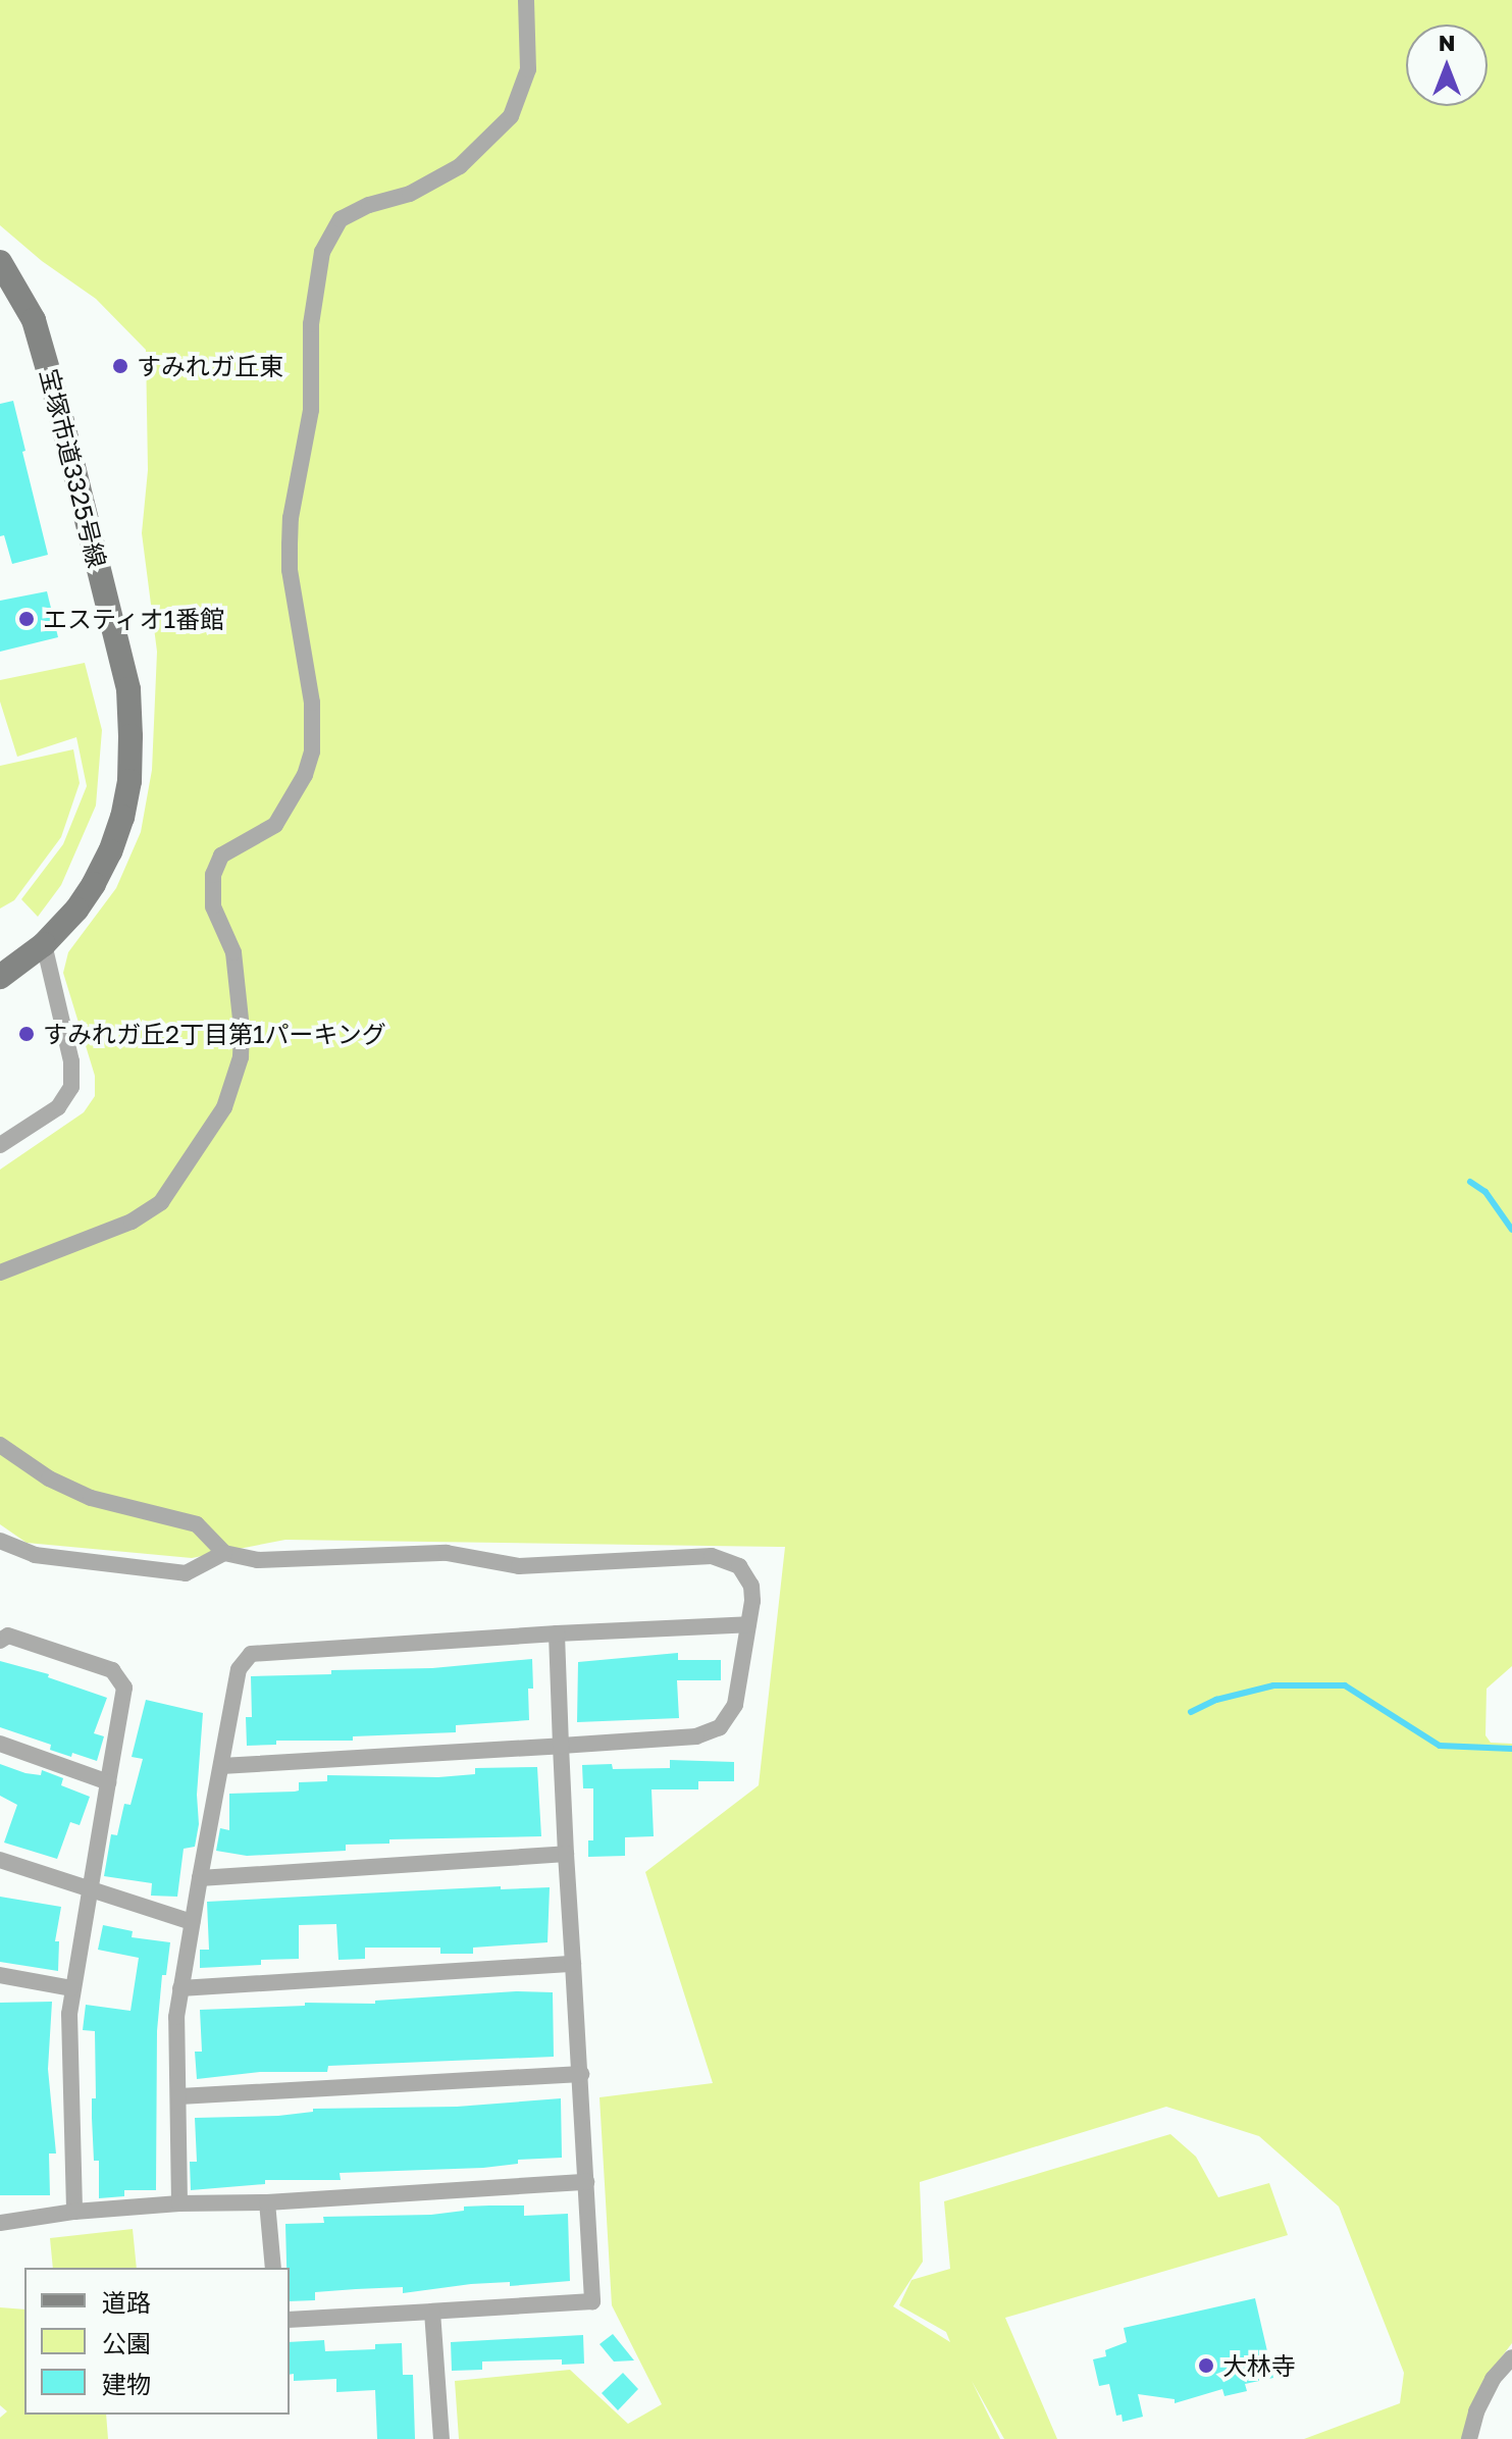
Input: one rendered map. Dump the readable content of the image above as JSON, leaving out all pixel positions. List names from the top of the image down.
{
  "streets": {
    "street": ["宝塚市道3325号線"]
  },
  "places": [
    "すみれガ丘東",
    "エスティオ1番館",
    "すみれガ丘2丁目第1パーキング",
    "大林寺"
  ],
  "legend": ["道路", "公園", "建物"],
  "north": "top"
}
